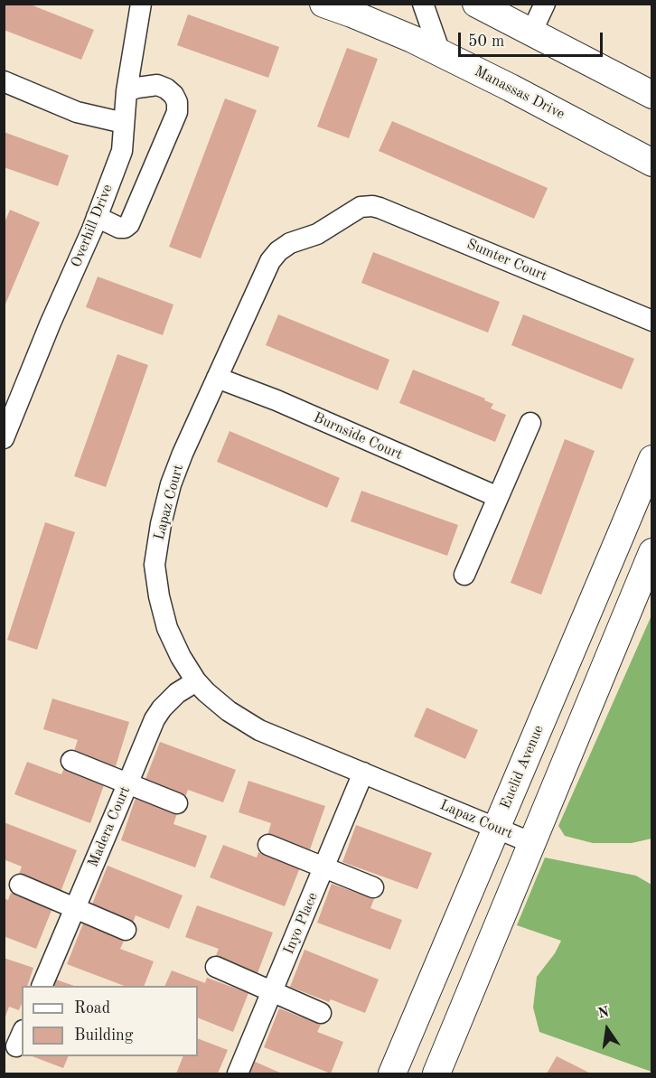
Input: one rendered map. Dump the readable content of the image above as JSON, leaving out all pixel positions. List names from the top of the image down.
{
  "streets": {
    "main road": ["Manassas Drive", "Euclid Avenue"],
    "street": [
      "Overhill Drive",
      "Sumter Court",
      "Burnside Court",
      "Lapaz Court",
      "Madera Court",
      "Inyo Place"
    ]
  },
  "crossings": [
    ["Sumter Court", "Lapaz Court"],
    ["Burnside Court", "Lapaz Court"],
    ["Lapaz Court", "Euclid Avenue"],
    ["Lapaz Court", "Madera Court"],
    ["Lapaz Court", "Inyo Place"]
  ],
  "legend": ["Road", "Building"],
  "scale_bar": "50 m",
  "north": "top"
}
